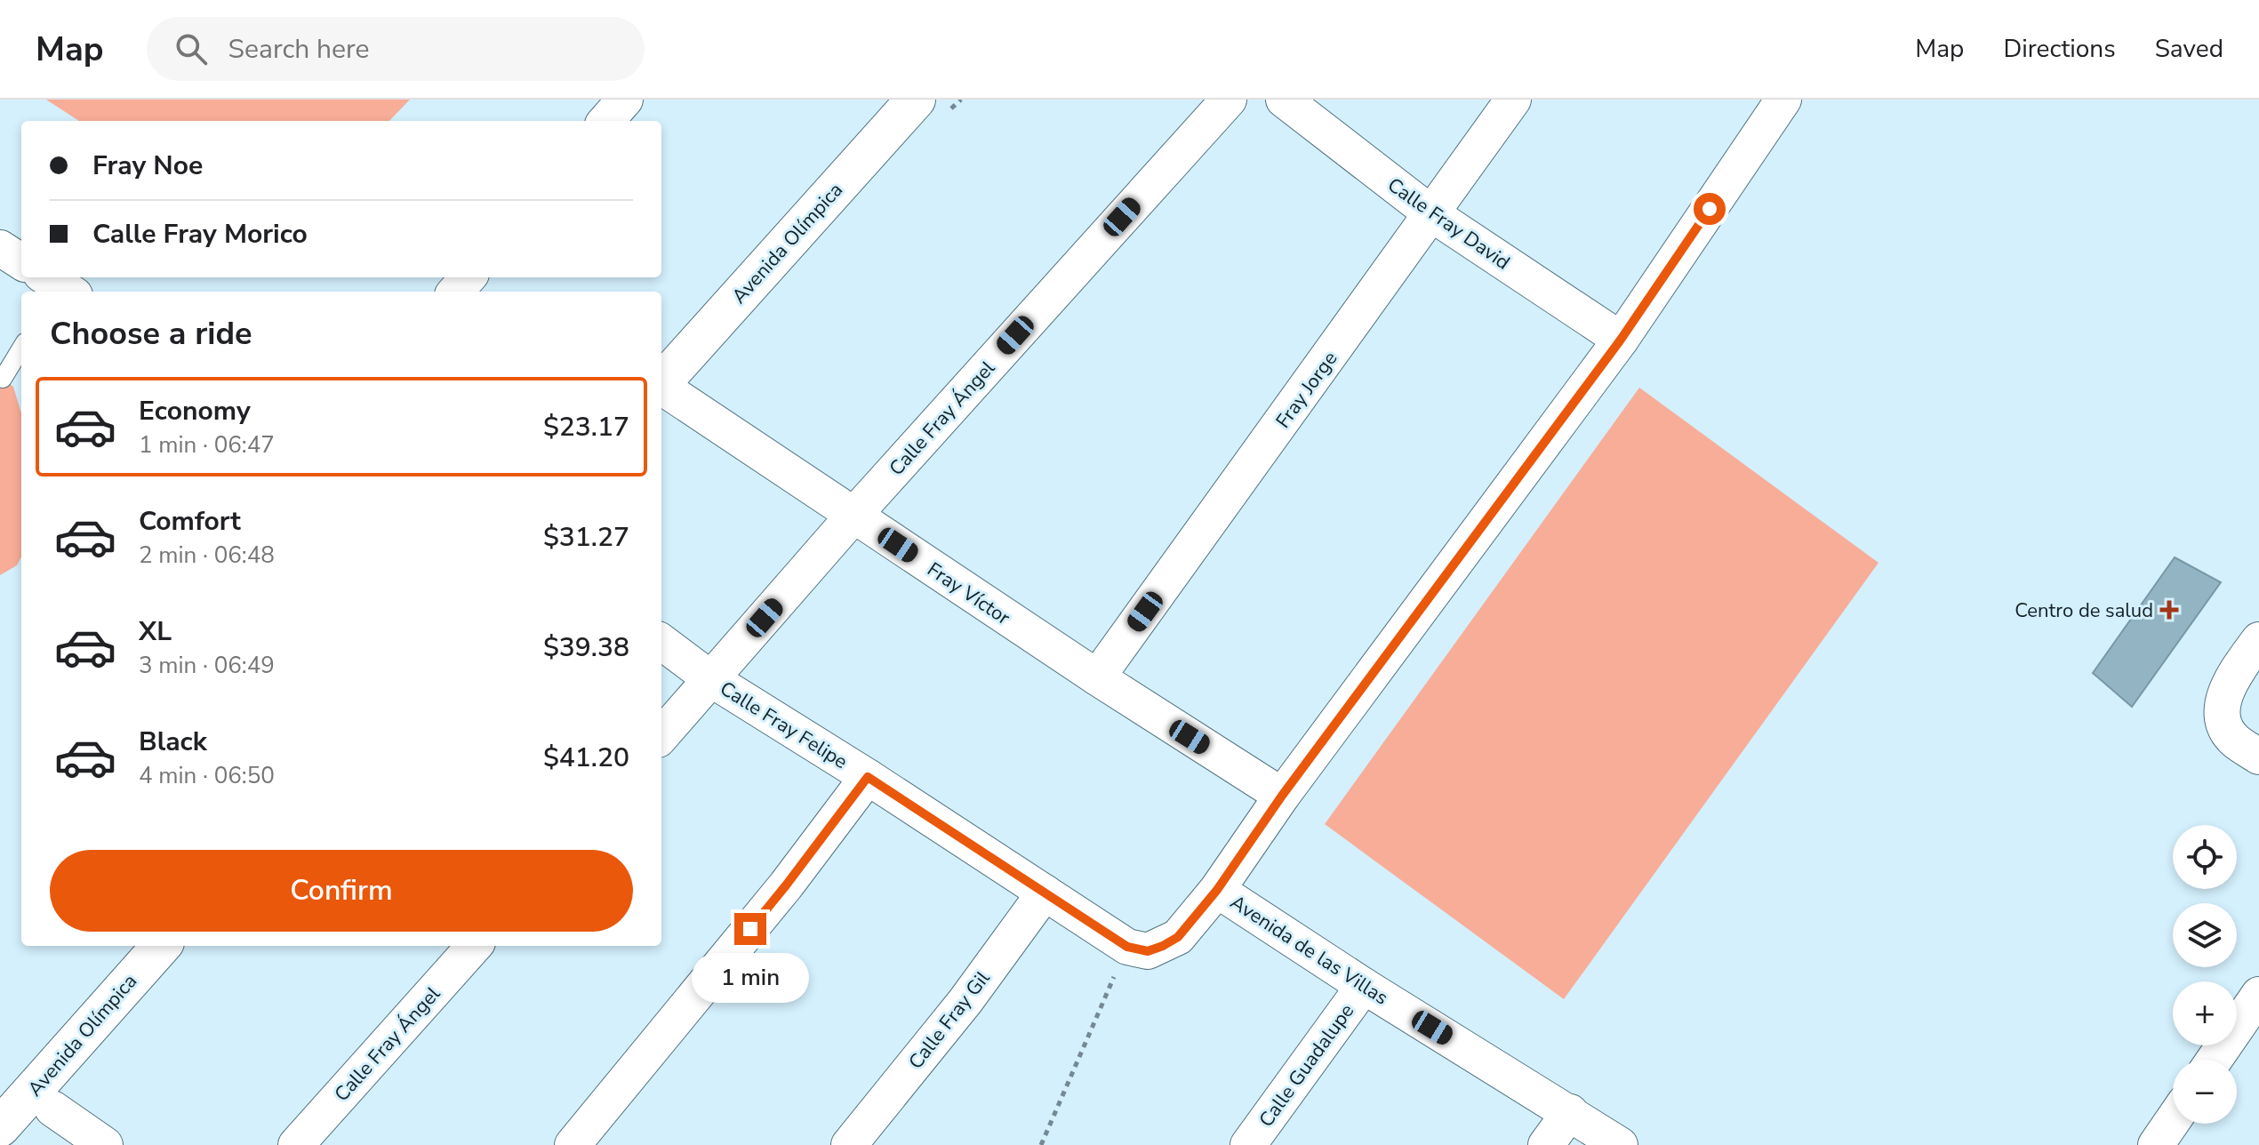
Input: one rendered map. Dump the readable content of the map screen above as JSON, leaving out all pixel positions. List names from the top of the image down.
{
  "streets": {
    "street": [
      "Calle Fray David",
      "Avenida Olímpica",
      "Fray Jorge",
      "Calle Fray Ángel",
      "Fray Víctor",
      "Calle Fray Felipe",
      "Avenida de las Villas",
      "Calle Fray Gil",
      "Calle Guadalupe"
    ]
  },
  "crossings": [
    ["Calle Fray David", "Fray Jorge"],
    ["Fray Jorge", "Fray Víctor"],
    ["Calle Fray Ángel", "Fray Víctor"],
    ["Calle Fray Ángel", "Calle Fray Felipe"],
    ["Calle Fray Felipe", "Calle Fray Gil"],
    ["Avenida de las Villas", "Calle Guadalupe"]
  ],
  "places": {
    "health": ["Centro de salud"]
  },
  "page": {
    "header": "Map",
    "search": "Search here",
    "nav": ["Map", "Directions", "Saved"],
    "banner": ["Fray Noe", "Calle Fray Morico"],
    "heading": "Choose a ride",
    "list": [
      {
        "name": "Economy",
        "note": "1 min · 06:47",
        "value": "$23.17"
      },
      {
        "name": "Comfort",
        "note": "2 min · 06:48",
        "value": "$31.27"
      },
      {
        "name": "XL",
        "note": "3 min · 06:49",
        "value": "$39.38"
      },
      {
        "name": "Black",
        "note": "4 min · 06:50",
        "value": "$41.20"
      }
    ],
    "map_buttons": ["+", "−"],
    "buttons": "Confirm",
    "bubble": "1 min"
  }
}
